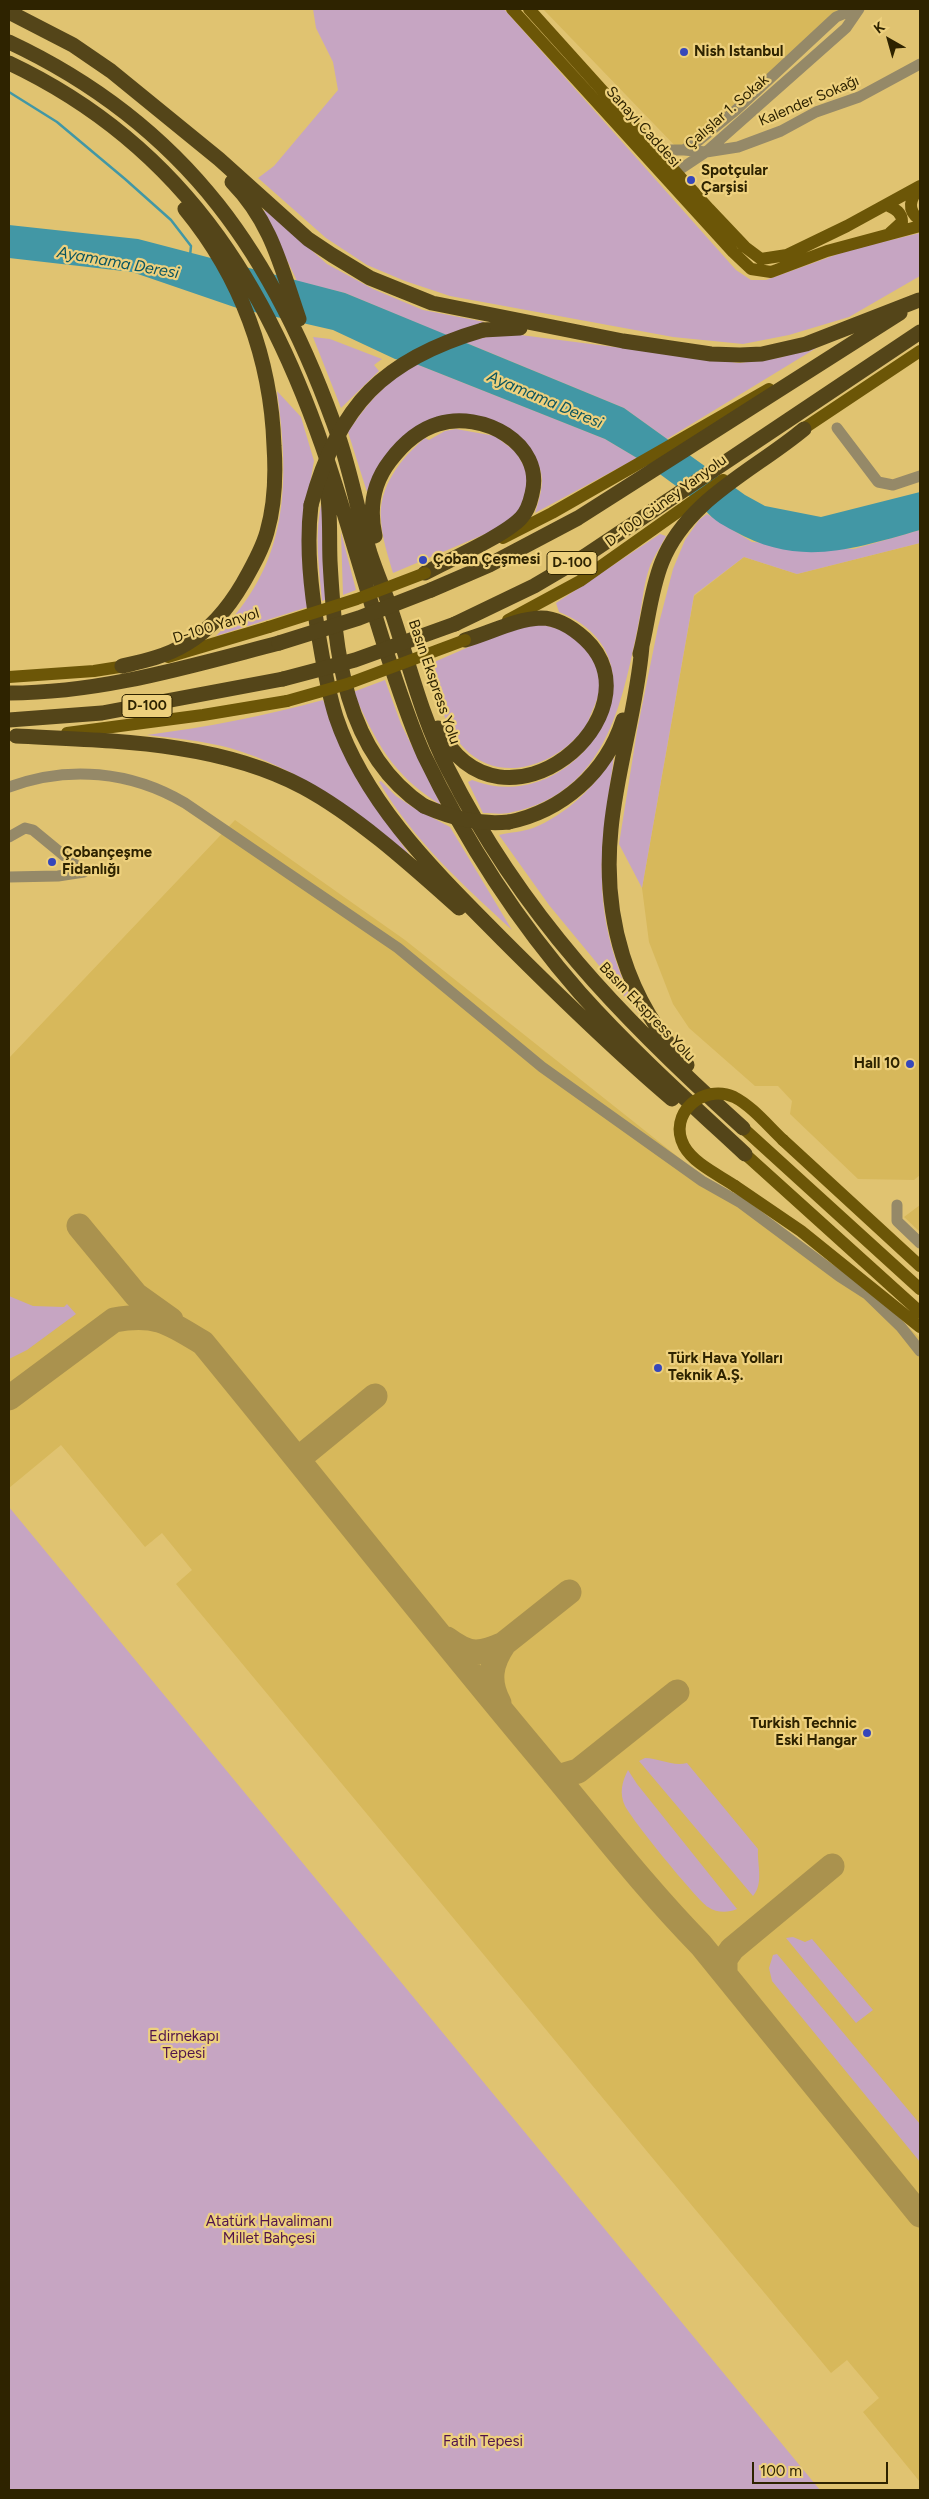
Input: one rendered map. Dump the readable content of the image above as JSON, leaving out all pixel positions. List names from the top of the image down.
{
  "streets": {
    "highway": ["D-100", "Basın Ekspress Yolu"],
    "main road": ["Sanayi Caddesi", "D-100 Güney Yanyolu", "D-100 Yanyol"],
    "street": ["Kalender Sokağı", "Çalışlar 1. Sokak"]
  },
  "crossings": [
    ["Kalender Sokağı", "Çalışlar 1. Sokak"],
    ["Çalışlar 1. Sokak", "Sanayi Caddesi"],
    ["D-100", "D-100 Yanyol"]
  ],
  "water": ["Ayamama Deresi"],
  "parks": ["Edirnekapı Tepesi", "Atatürk Havalimanı Millet Bahçesi", "Fatih Tepesi"],
  "places": [
    "Nish Istanbul",
    "Spotçular Çarşisi",
    "Çoban Çeşmesi",
    "Çobançeşme Fidanlığı",
    "Hall 10",
    "Türk Hava Yolları Teknik A.Ş.",
    "Turkish Technic Eski Hangar"
  ],
  "scale_bar": "100 m",
  "north": "top left"
}
